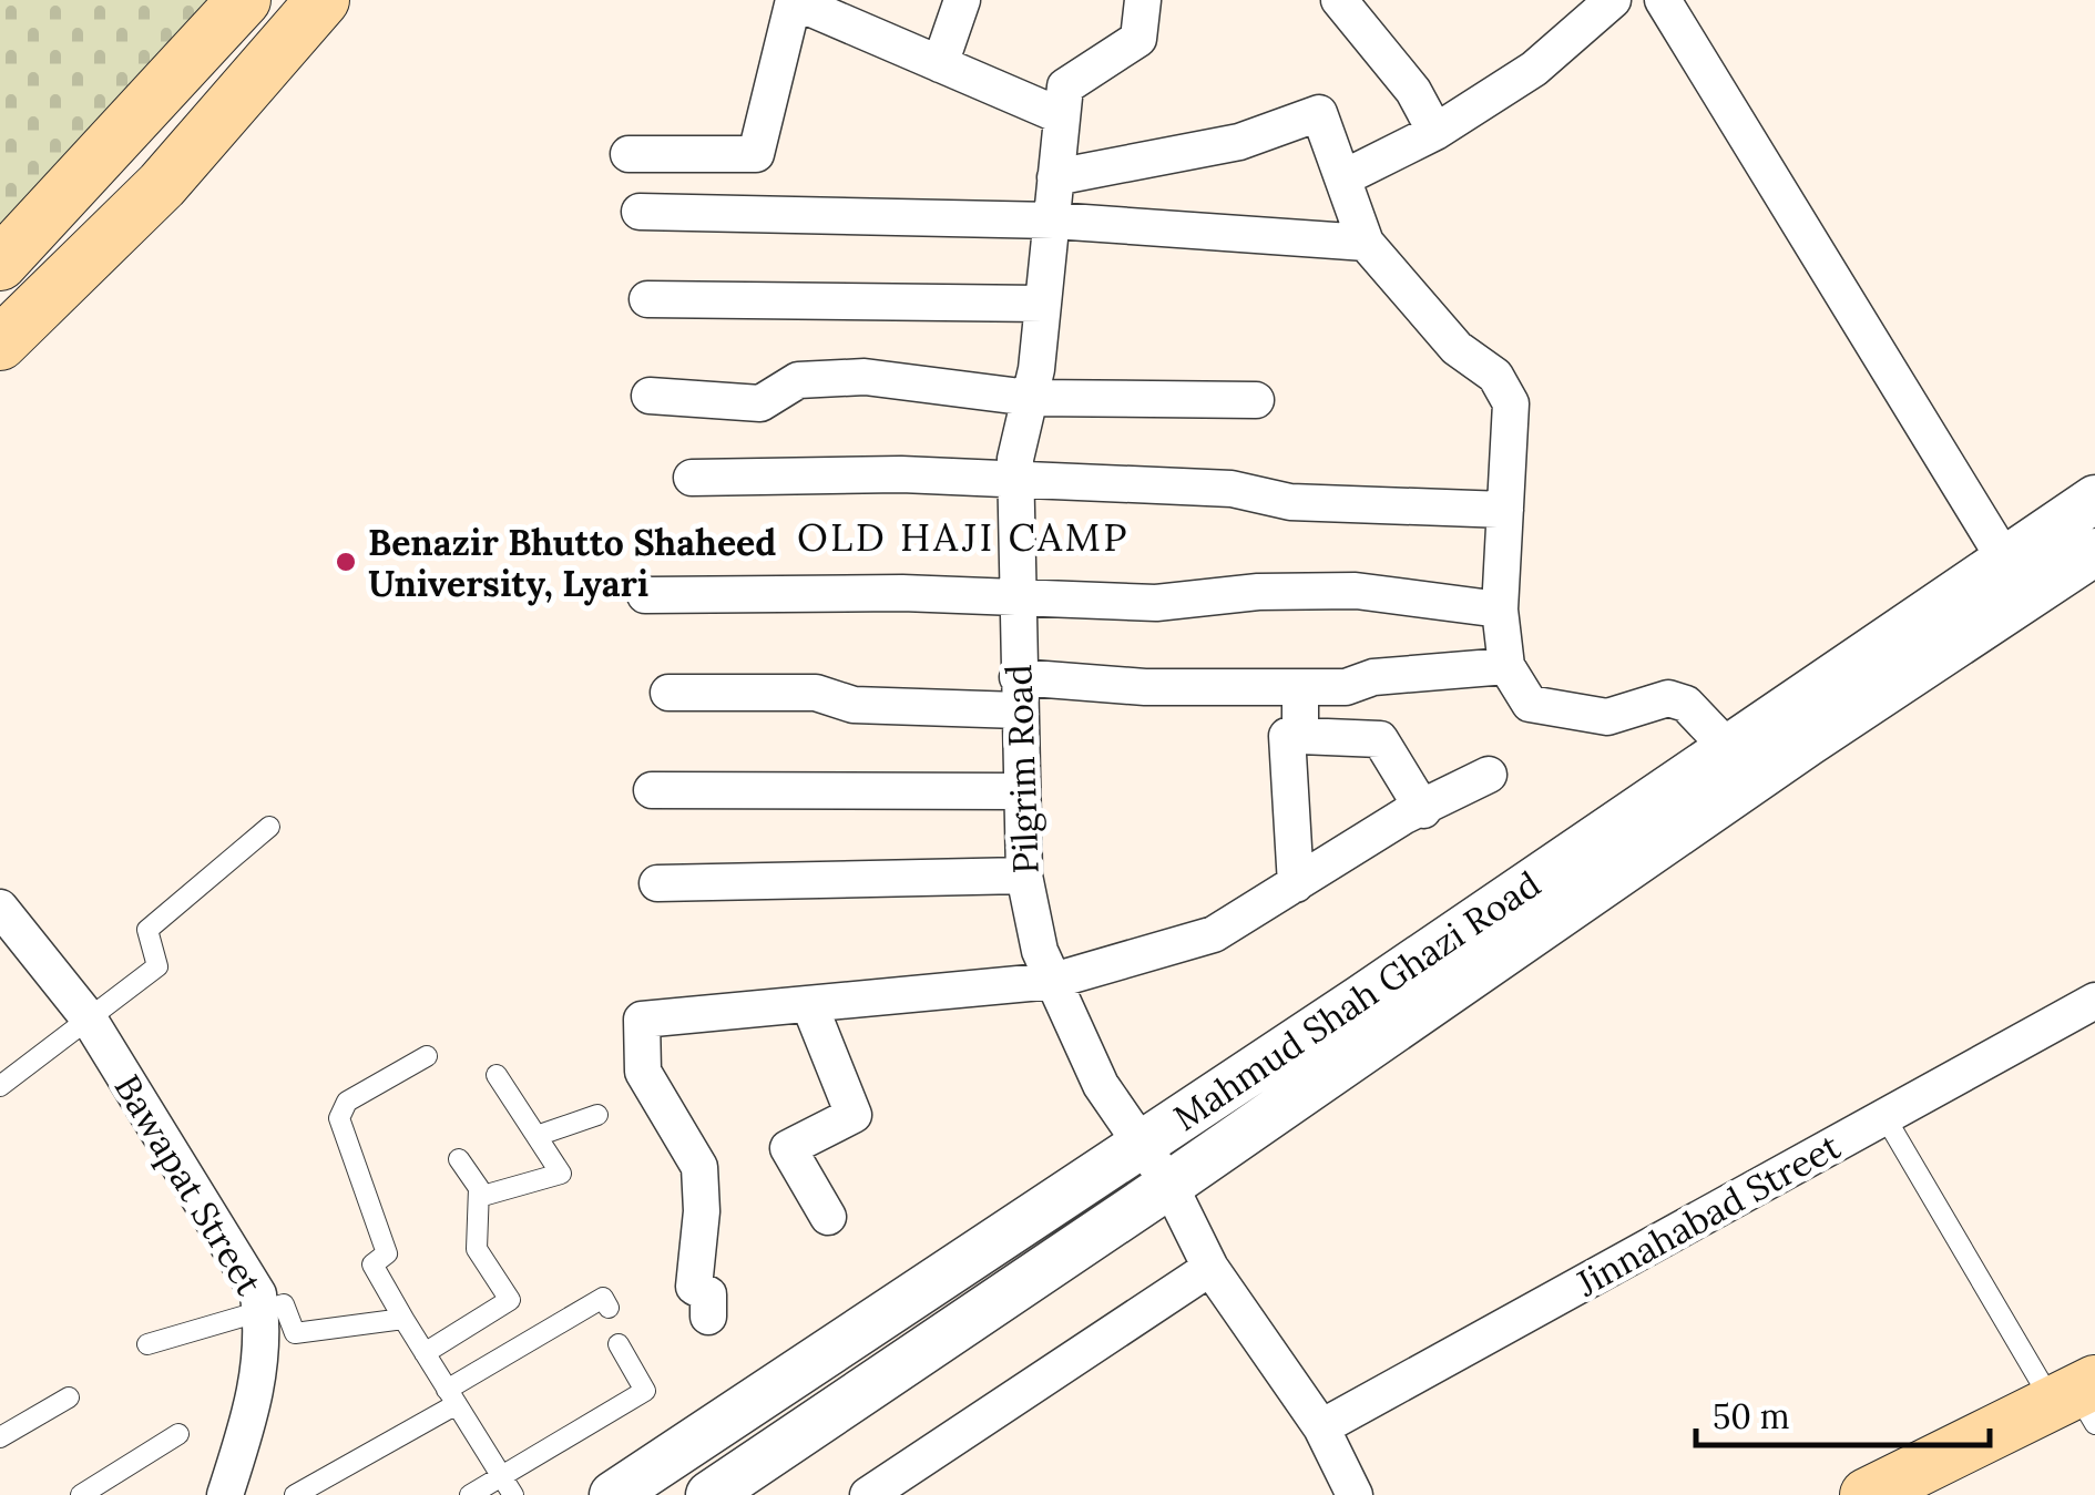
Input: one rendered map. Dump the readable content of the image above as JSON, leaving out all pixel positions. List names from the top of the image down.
{
  "streets": {
    "street": [
      "Pilgrim Road",
      "Mahmud Shah Ghazi Road",
      "Bawapat Street",
      "Jinnahabad Street"
    ]
  },
  "crossings": [
    ["Pilgrim Road", "Mahmud Shah Ghazi Road"],
    ["Pilgrim Road", "Jinnahabad Street"]
  ],
  "districts": ["OLD HAJI CAMP"],
  "places": ["Benazir Bhutto Shaheed University, Lyari"],
  "scale_bar": "50 m"
}
